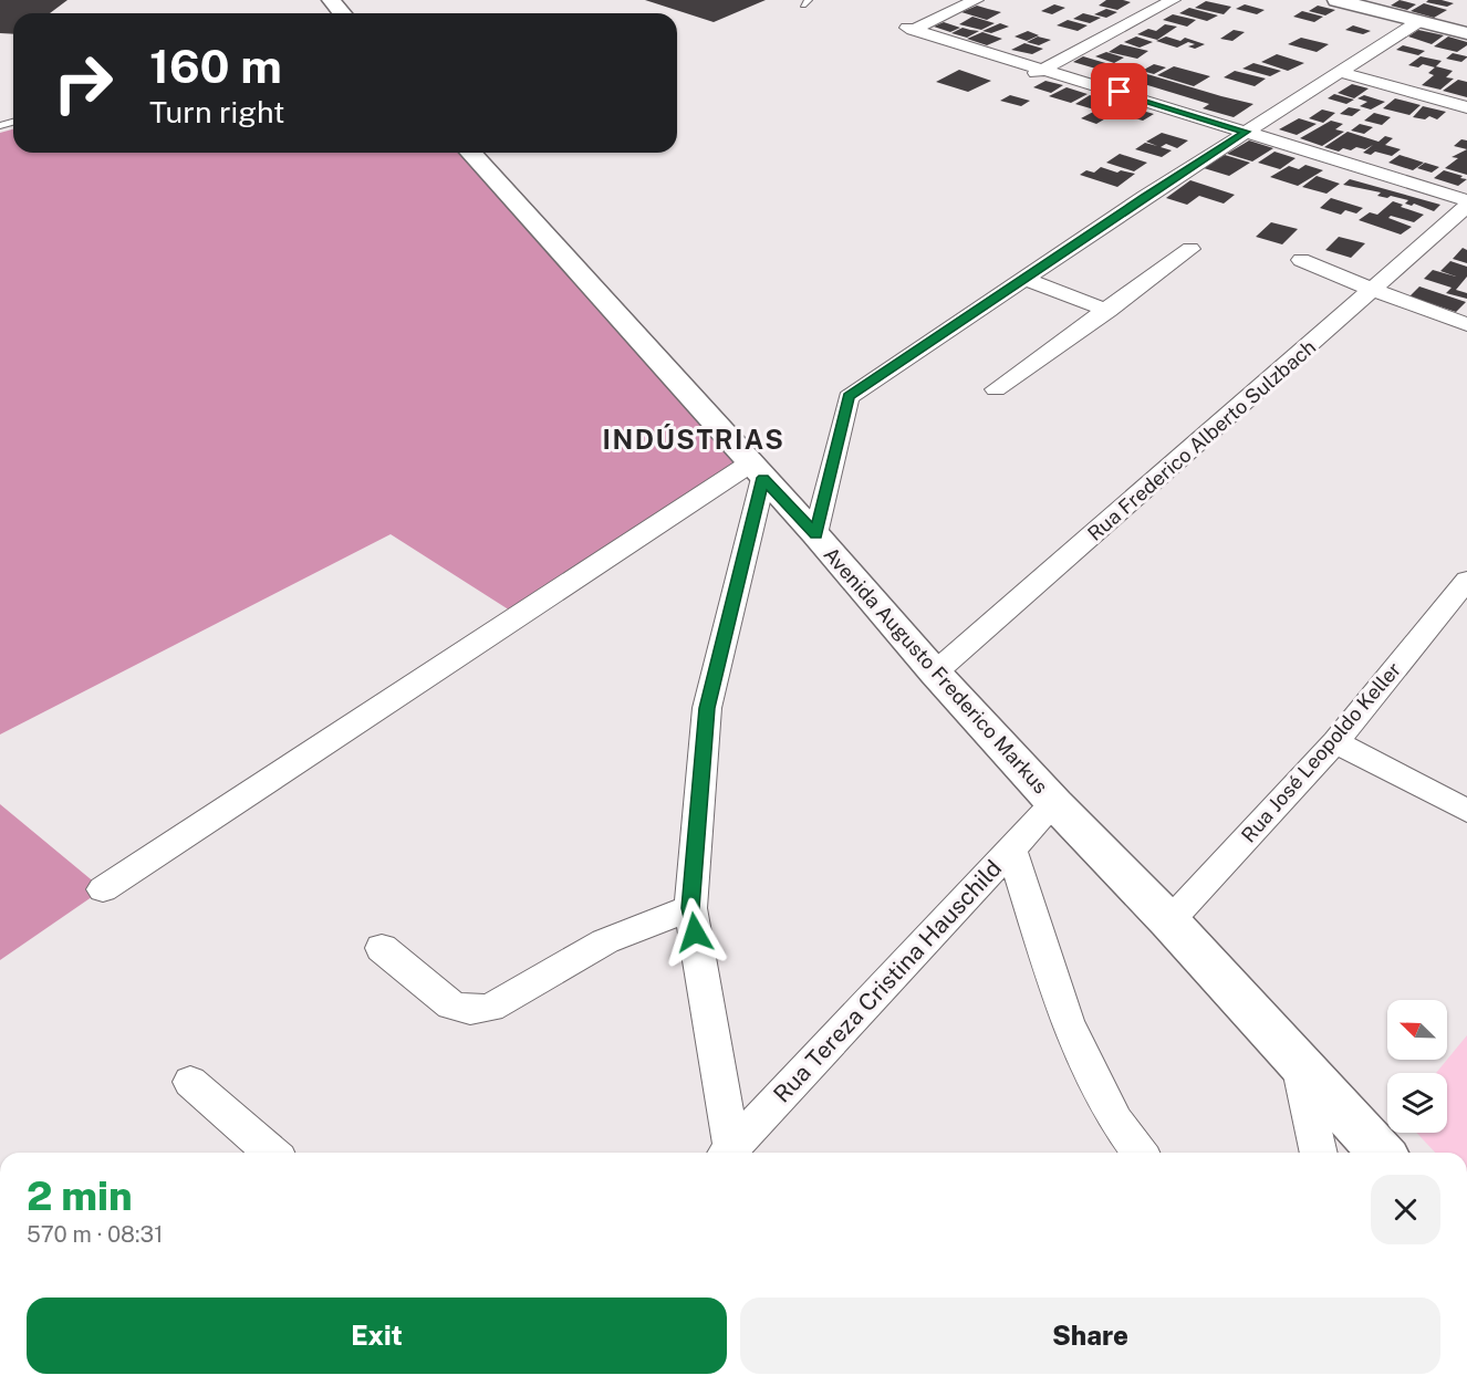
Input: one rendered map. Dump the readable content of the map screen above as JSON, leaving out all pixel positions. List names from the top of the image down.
{
  "streets": {
    "street": [
      "Rua Frederico Alberto Sulzbach",
      "Avenida Augusto Frederico Markus",
      "Rua José Leopoldo Keller",
      "Rua Tereza Cristina Hauschild"
    ]
  },
  "crossings": [
    ["Rua Frederico Alberto Sulzbach", "Avenida Augusto Frederico Markus"],
    ["Avenida Augusto Frederico Markus", "Rua José Leopoldo Keller"],
    ["Avenida Augusto Frederico Markus", "Rua Tereza Cristina Hauschild"]
  ],
  "districts": ["INDÚSTRIAS"],
  "north": "top left",
  "page": {
    "turn": ["160 m", "Turn right"],
    "heading": ["2 min", "570 m · 08:31"],
    "buttons": ["Exit", "Share"]
  }
}
